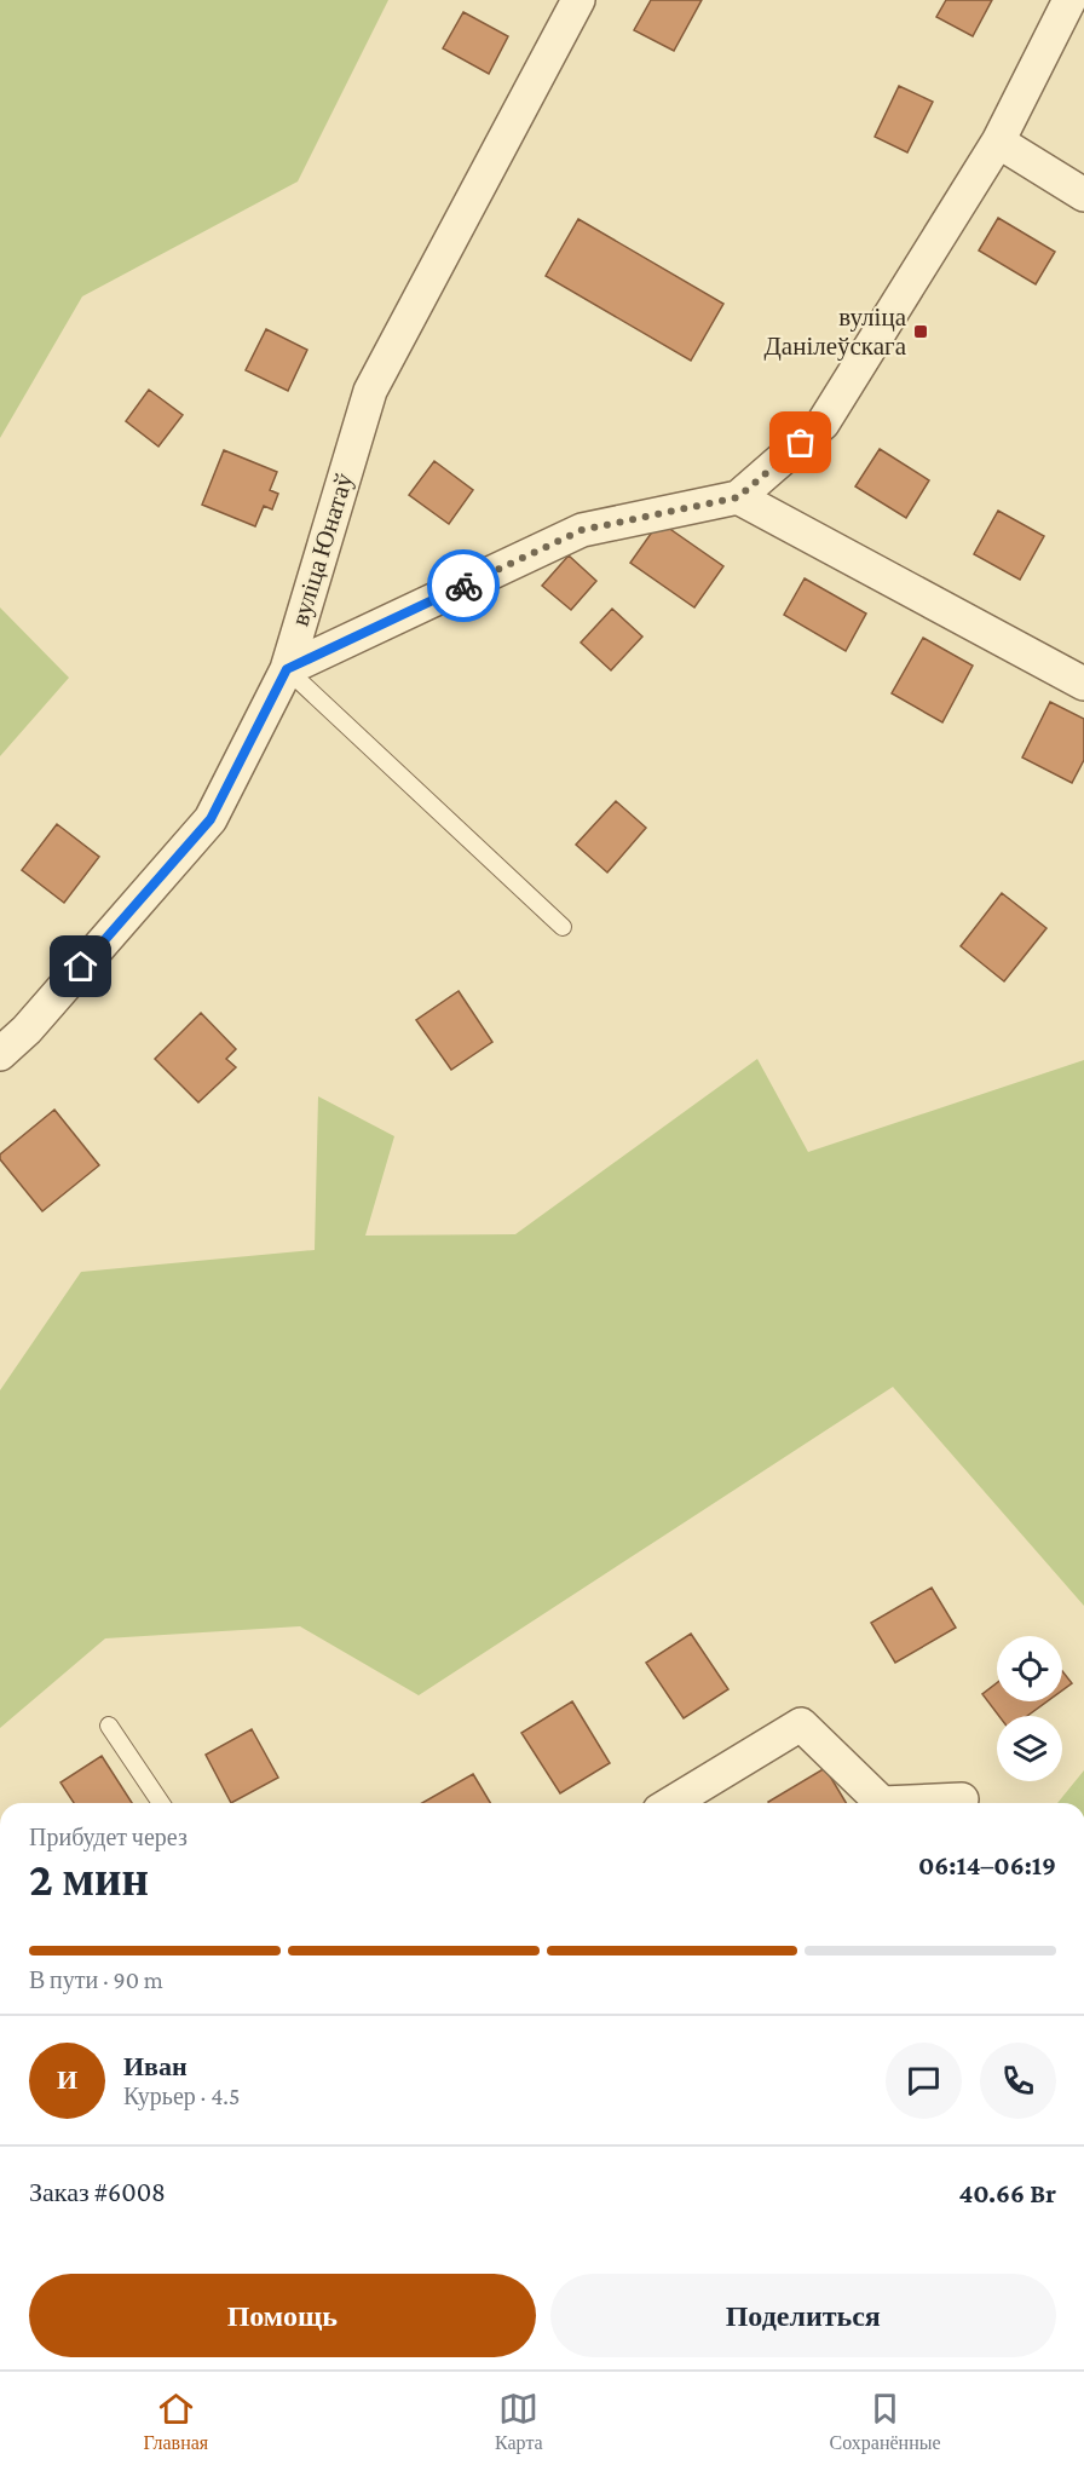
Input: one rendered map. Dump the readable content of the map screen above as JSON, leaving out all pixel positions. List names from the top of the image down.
{
  "streets": {
    "street": ["вуліца Юнатаў"]
  },
  "places": {
    "transit": ["вуліца Данілеўскага"]
  },
  "page": {
    "heading": ["2 мин", "Прибудет через", "06:14–06:19"],
    "panel": [
      "Иван",
      "Курьер · 4.5",
      "Заказ #6008",
      "40.66 Br"
    ],
    "bar": "В пути · 90 m",
    "round": "И",
    "buttons": ["Помощь", "Поделиться"],
    "tabs": ["Главная", "Карта", "Сохранённые"]
  }
}
